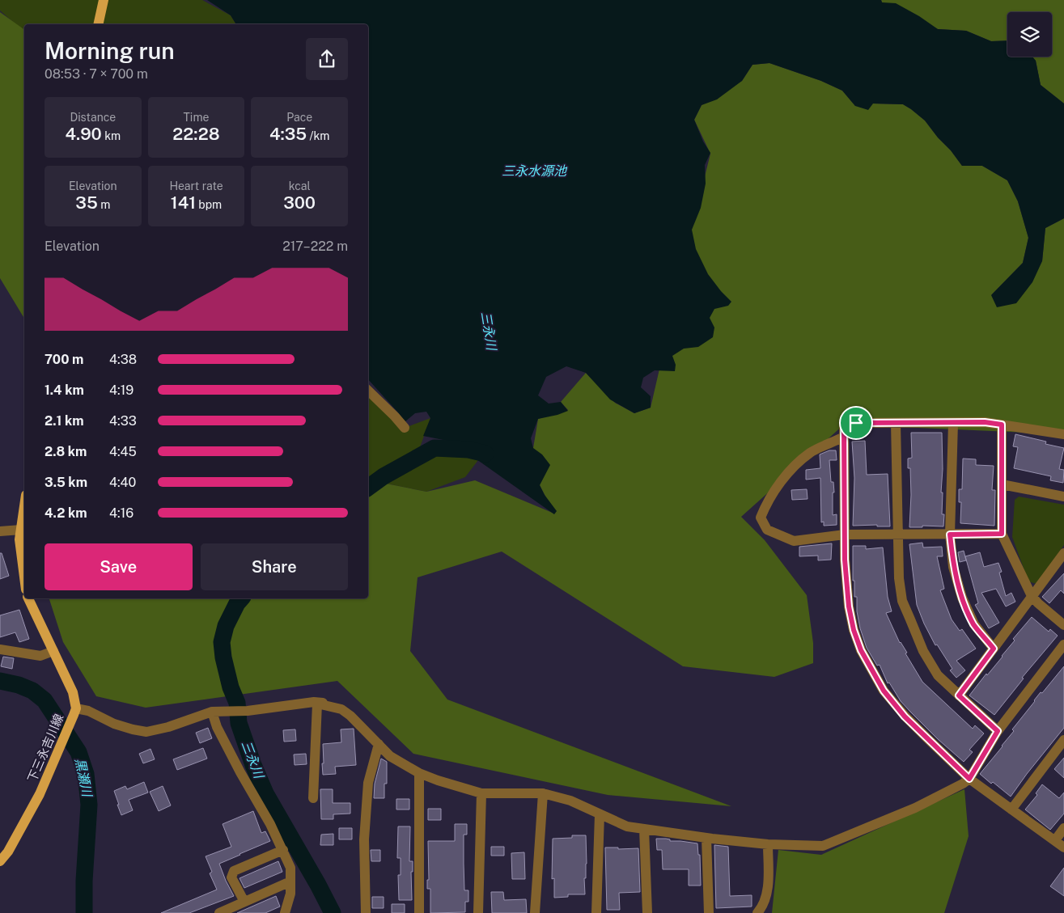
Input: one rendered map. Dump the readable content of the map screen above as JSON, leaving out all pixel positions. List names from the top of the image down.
{
  "streets": {
    "main road": ["下三永吉川線"]
  },
  "water": ["三永水源池", "三永川", "黒瀬川"],
  "page": {
    "heading": ["Morning run", "08:53 · 7 × 700 m"],
    "stats": [
      ["Distance", "4.90 km"],
      ["Time", "22:28"],
      ["Pace", "4:35 /km"],
      ["Elevation", "35 m"],
      ["Heart rate", "141 bpm"],
      ["kcal", "300"]
    ],
    "chart": ["Elevation", "217–222 m"],
    "list": [
      {
        "name": "700 m",
        "note": "4:38"
      },
      {
        "name": "1.4 km",
        "note": "4:19"
      },
      {
        "name": "2.1 km",
        "note": "4:33"
      },
      {
        "name": "2.8 km",
        "note": "4:45"
      },
      {
        "name": "3.5 km",
        "note": "4:40"
      },
      {
        "name": "4.2 km",
        "note": "4:16"
      }
    ],
    "buttons": ["Save", "Share"]
  }
}
